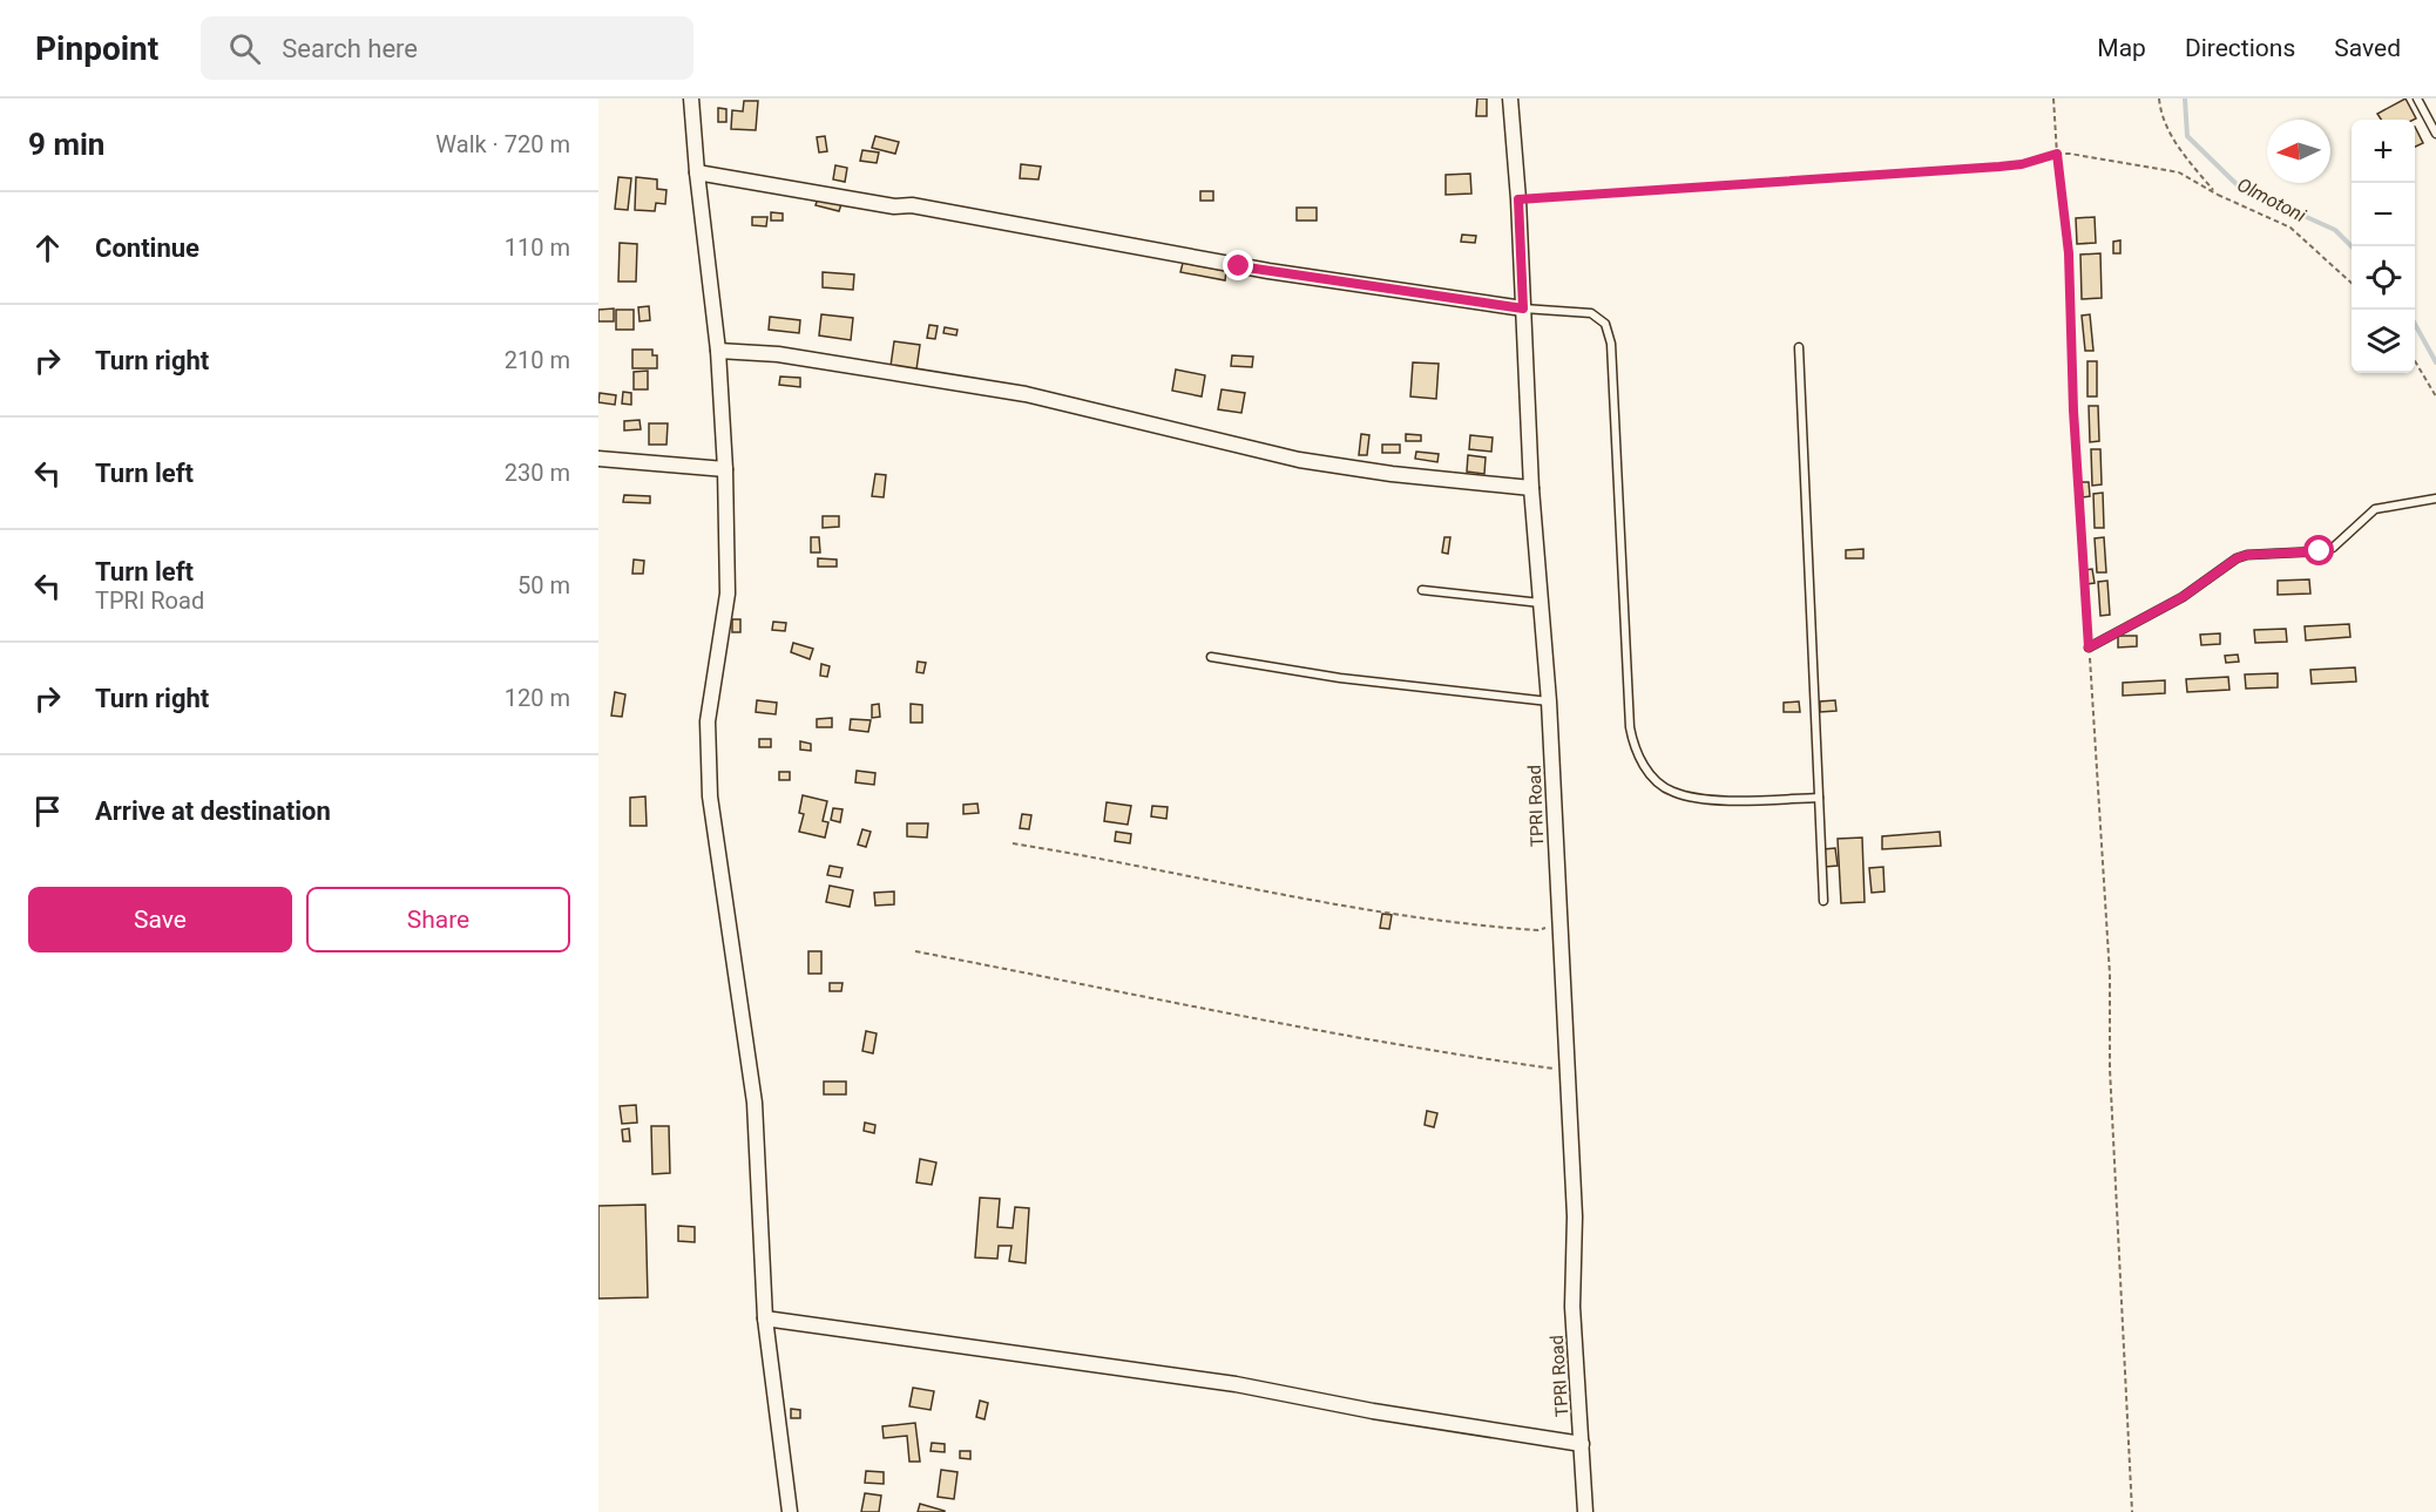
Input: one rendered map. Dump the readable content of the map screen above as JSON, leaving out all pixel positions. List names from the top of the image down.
{
  "streets": {
    "street": ["TPRI Road"]
  },
  "water": ["Olmotoni"],
  "north": "left",
  "page": {
    "header": "Pinpoint",
    "search": "Search here",
    "nav": ["Map", "Directions", "Saved"],
    "heading": ["9 min", "Walk · 720 m"],
    "map_buttons": ["+", "−"],
    "list": [
      ["Continue", "110 m"],
      ["Turn right", "210 m"],
      ["Turn left", "230 m"],
      ["Turn left", "TPRI Road", "50 m"],
      ["Turn right", "120 m"],
      "Arrive at destination"
    ],
    "buttons": ["Save", "Share"]
  }
}
